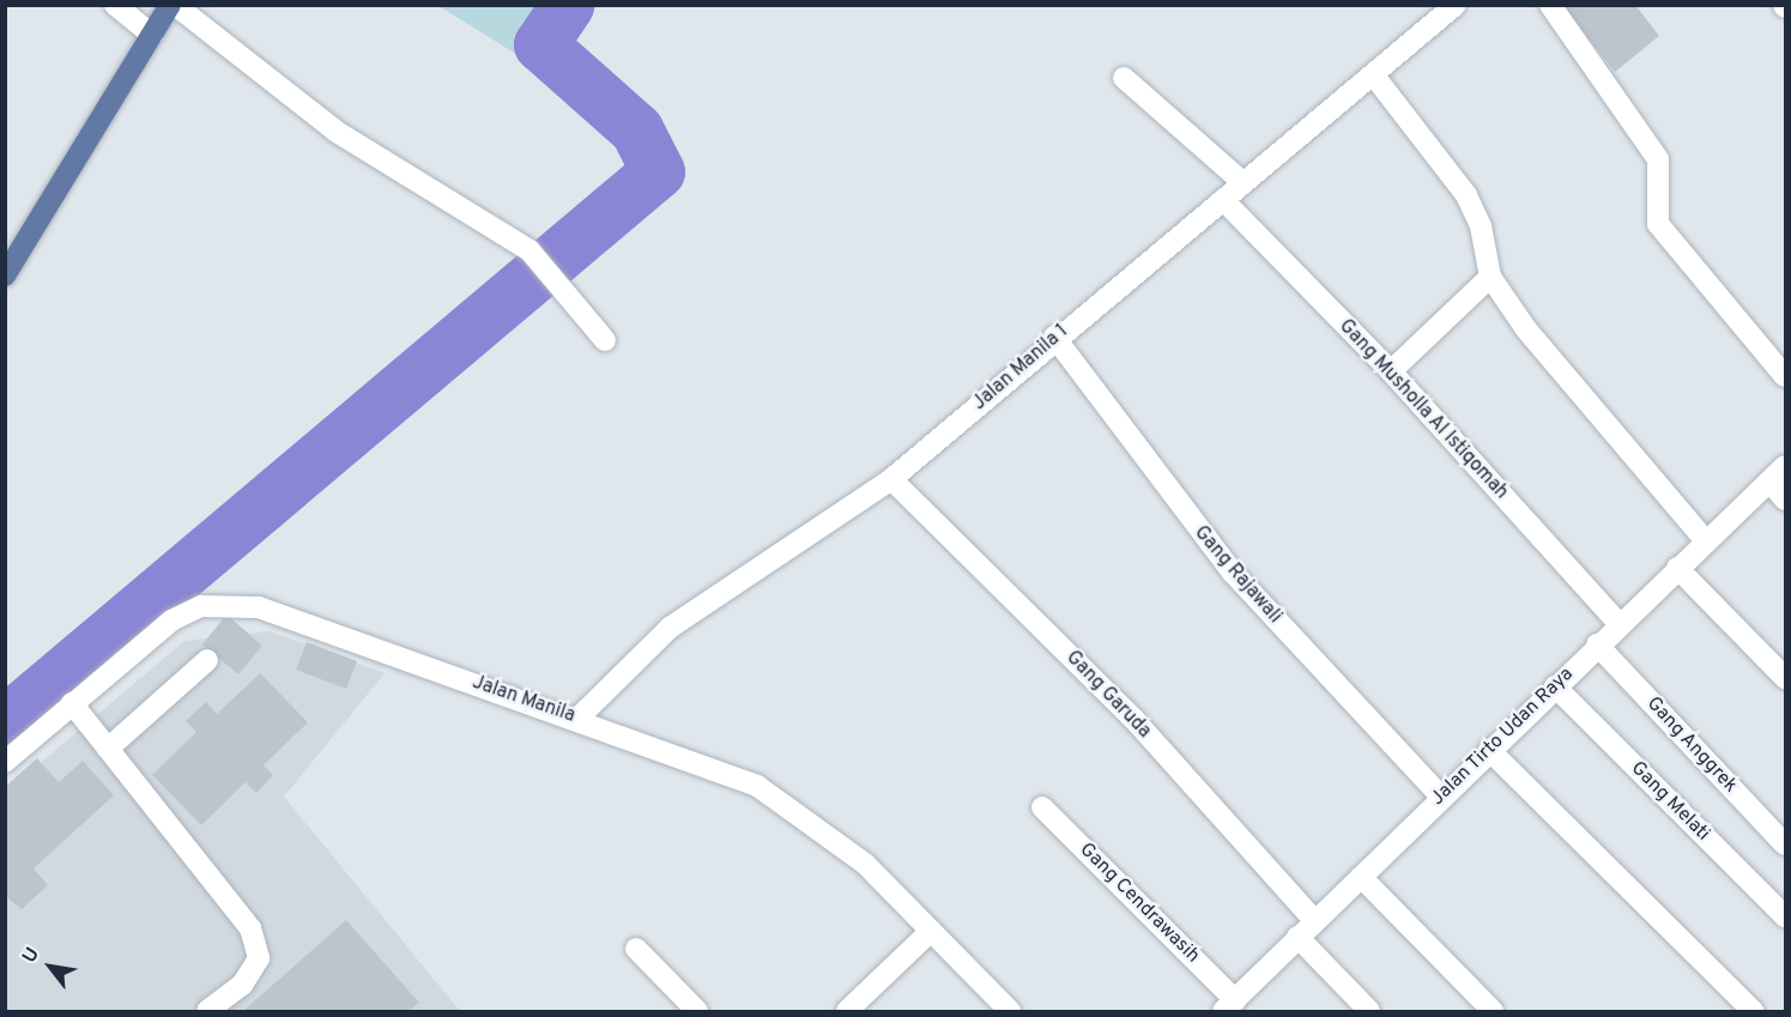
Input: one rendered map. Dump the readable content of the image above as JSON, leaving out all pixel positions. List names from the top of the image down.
{
  "streets": {
    "street": [
      "Jalan Manila 1",
      "Gang Musholla Al Istiqomah",
      "Gang Rajawali",
      "Gang Garuda",
      "Jalan Manila",
      "Jalan Tirto Udan Raya",
      "Gang Anggrek",
      "Gang Melati",
      "Gang Cendrawasih"
    ]
  },
  "crossings": [
    ["Jalan Manila 1", "Gang Musholla Al Istiqomah"],
    ["Jalan Manila 1", "Gang Rajawali"],
    ["Jalan Manila 1", "Gang Garuda"],
    ["Jalan Manila 1", "Jalan Manila"],
    ["Gang Musholla Al Istiqomah", "Jalan Tirto Udan Raya"],
    ["Gang Rajawali", "Jalan Tirto Udan Raya"],
    ["Gang Garuda", "Jalan Tirto Udan Raya"],
    ["Jalan Tirto Udan Raya", "Gang Anggrek"],
    ["Jalan Tirto Udan Raya", "Gang Melati"],
    ["Jalan Tirto Udan Raya", "Gang Cendrawasih"]
  ],
  "north": "top left"
}
